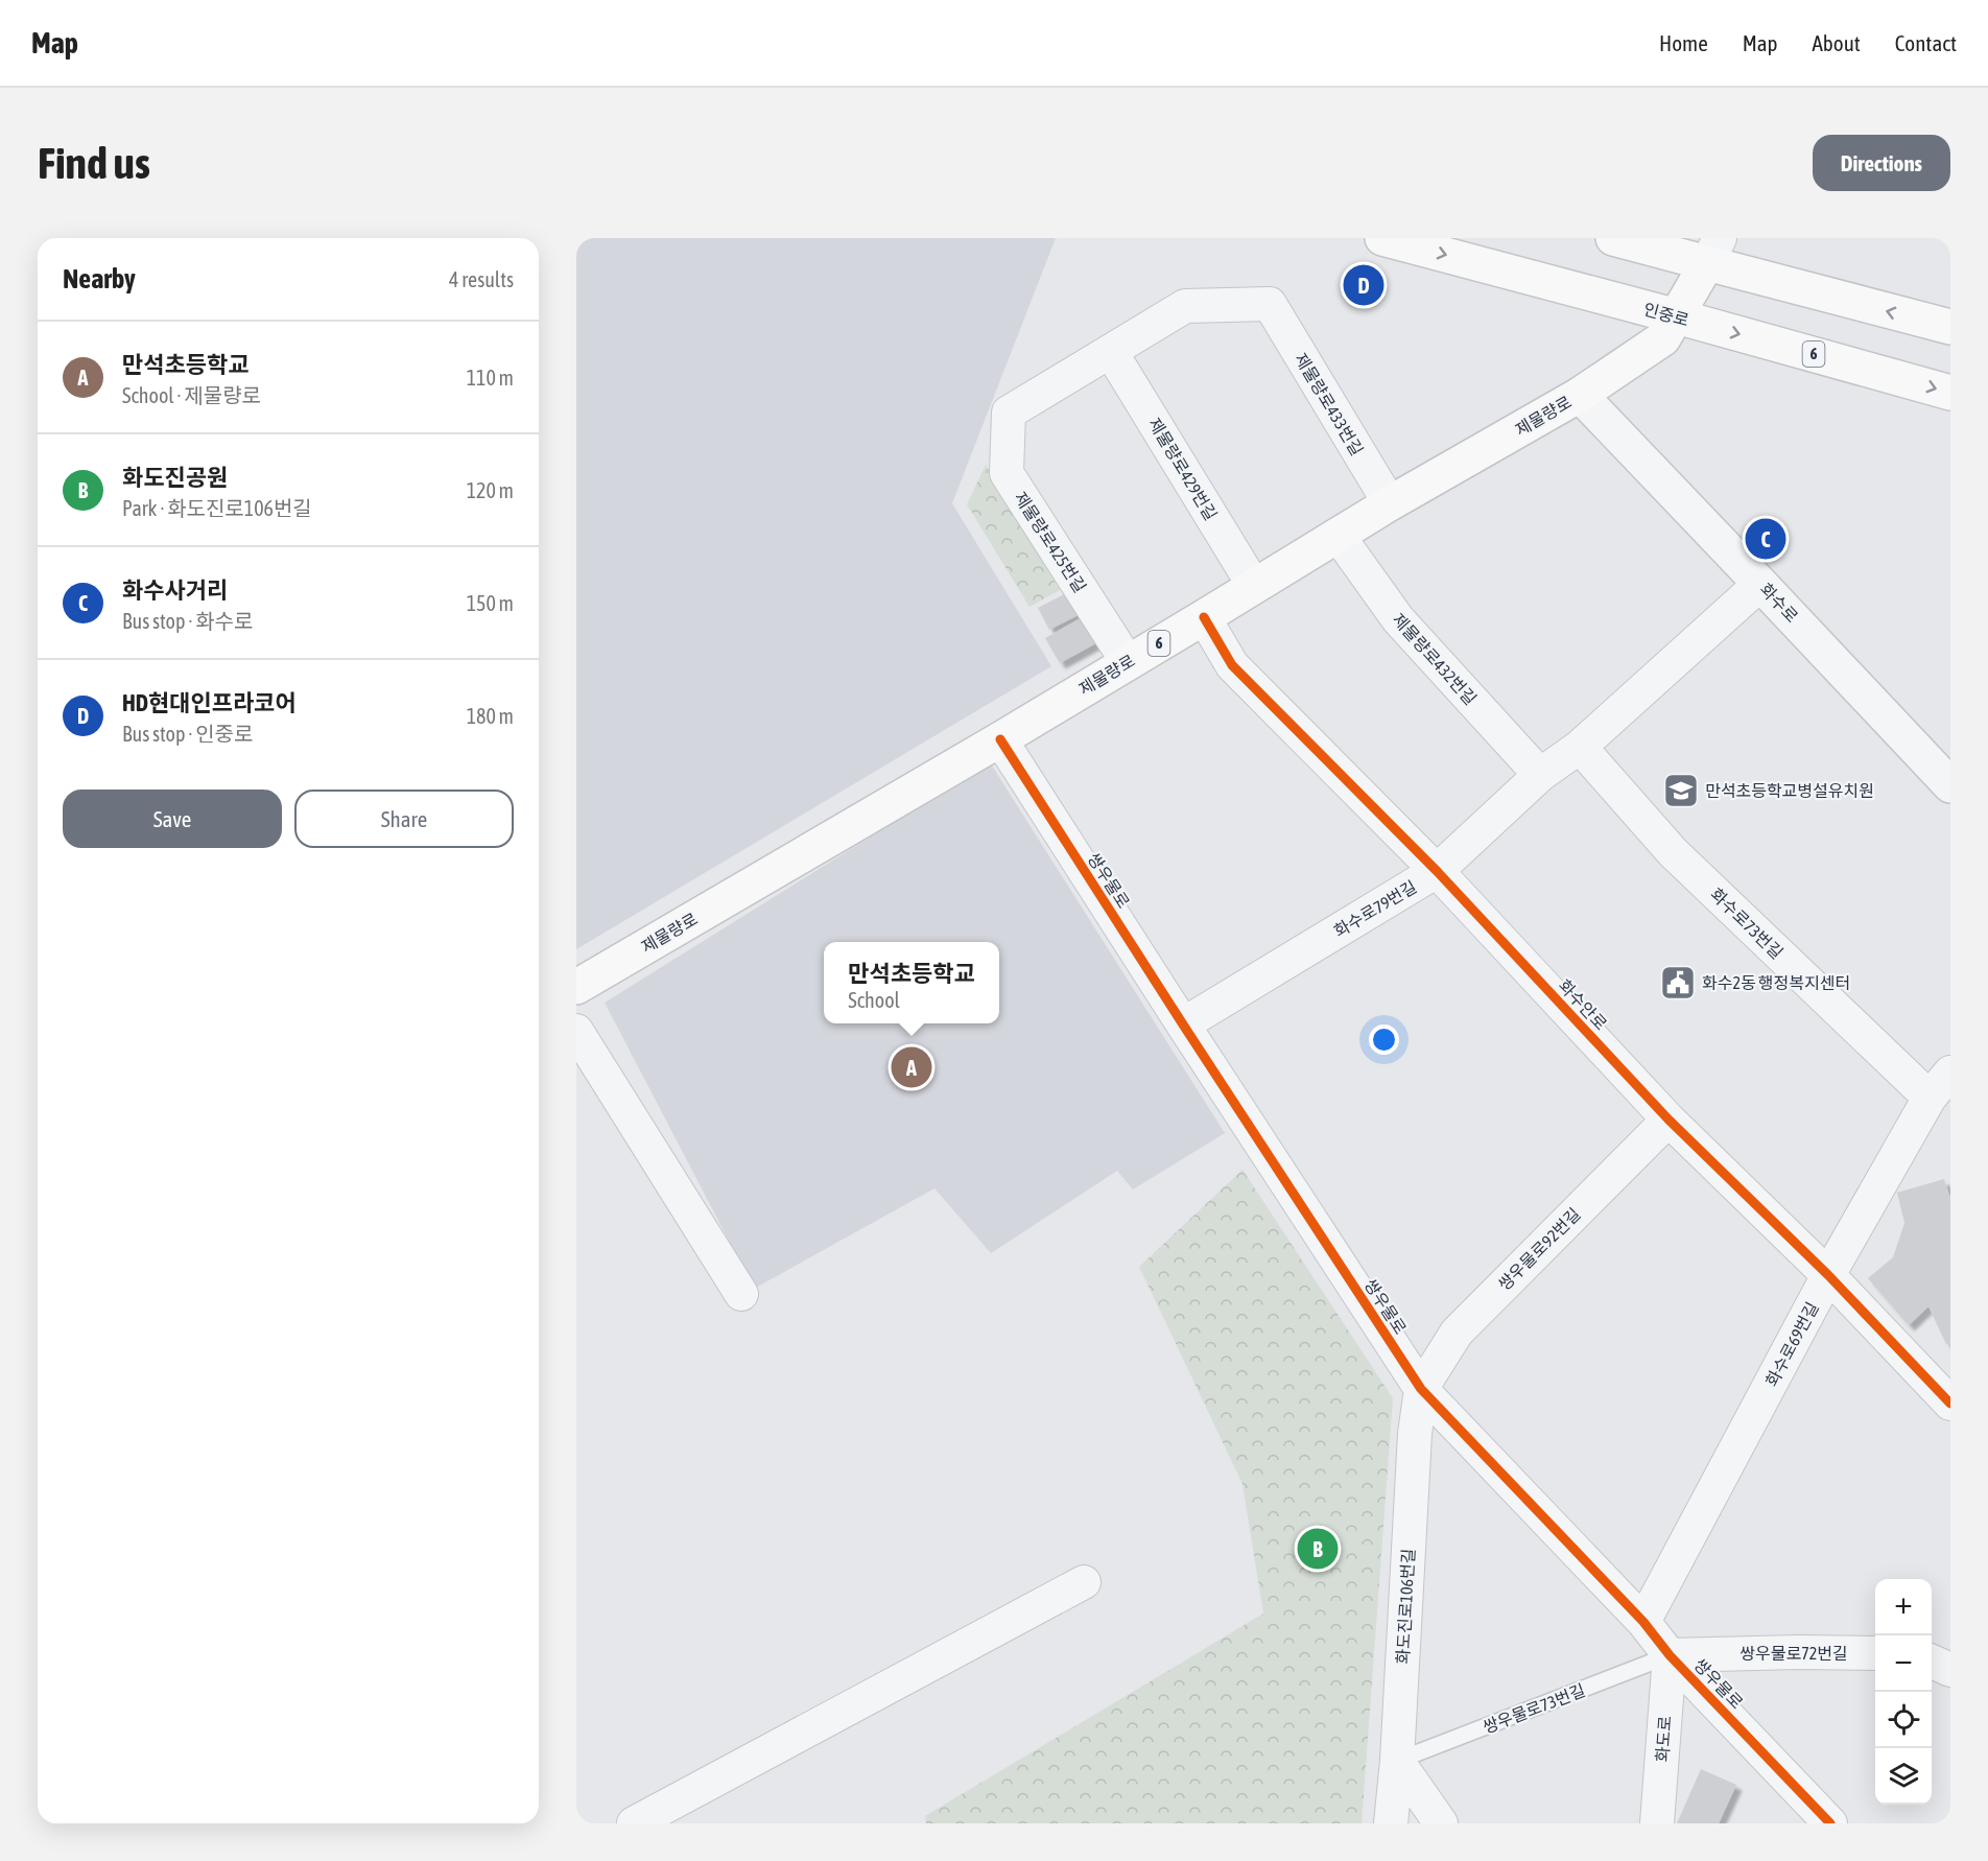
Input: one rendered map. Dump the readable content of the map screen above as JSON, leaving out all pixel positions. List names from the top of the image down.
{
  "streets": {
    "main road": ["인중로", "6", "제물량로"],
    "street": [
      "제물량로433번길",
      "제물량로429번길",
      "제물량로425번길",
      "화수로",
      "제물량로432번길",
      "쌍우물로",
      "화수로79번길",
      "화수로73번길",
      "화수안로",
      "쌍우물로92번길",
      "화수로69번길",
      "화도진로106번길",
      "쌍우물로72번길",
      "화도로"
    ],
    "lane": ["쌍우물로73번길"]
  },
  "crossings": [
    ["인중로", "제물량로"],
    ["제물량로433번길", "제물량로"],
    ["제물량로433번길", "제물량로429번길"],
    ["제물량로433번길", "제물량로425번길"],
    ["제물량로", "제물량로429번길"],
    ["제물량로", "제물량로425번길"],
    ["제물량로", "화수로"],
    ["제물량로", "제물량로432번길"],
    ["제물량로", "쌍우물로"],
    ["제물량로", "화수안로"],
    ["제물량로429번길", "제물량로425번길"],
    ["화수로", "화수로79번길"],
    ["제물량로432번길", "화수로79번길"],
    ["쌍우물로", "화수로79번길"],
    ["쌍우물로", "쌍우물로92번길"],
    ["쌍우물로", "화수로69번길"],
    ["쌍우물로", "화도진로106번길"],
    ["쌍우물로", "쌍우물로72번길"],
    ["쌍우물로", "쌍우물로73번길"],
    ["쌍우물로", "화도로"],
    ["화수로79번길", "화수로73번길"],
    ["화수로79번길", "화수안로"],
    ["화수로73번길", "화수로69번길"],
    ["화수안로", "쌍우물로92번길"],
    ["화수안로", "화수로69번길"],
    ["쌍우물로92번길", "화도진로106번길"],
    ["화도진로106번길", "쌍우물로73번길"],
    ["쌍우물로72번길", "쌍우물로73번길"],
    ["쌍우물로72번길", "화도로"],
    ["쌍우물로73번길", "화도로"]
  ],
  "places": {
    "school or university": ["만석초등학교병설유치원"],
    "public building": ["화수2동 행정복지센터"]
  },
  "page": {
    "header": "Map",
    "nav": [
      "Home",
      "Map",
      "About",
      "Contact"
    ],
    "buttons": [
      "Directions",
      ["Save", "Share"]
    ],
    "title": "Find us",
    "heading": ["Nearby", "4 results"],
    "pins": [
      "D",
      "C",
      "A",
      "B"
    ],
    "list": [
      {
        "mark": "A",
        "name": "만석초등학교",
        "note": "School · 제물량로",
        "value": "110 m"
      },
      {
        "mark": "B",
        "name": "화도진공원",
        "note": "Park · 화도진로106번길",
        "value": "120 m"
      },
      {
        "mark": "C",
        "name": "화수사거리",
        "note": "Bus stop · 화수로",
        "value": "150 m"
      },
      {
        "mark": "D",
        "name": "HD현대인프라코어",
        "note": "Bus stop · 인중로",
        "value": "180 m"
      }
    ],
    "popup": ["만석초등학교", "School"],
    "map_buttons": ["+", "−"]
  }
}
